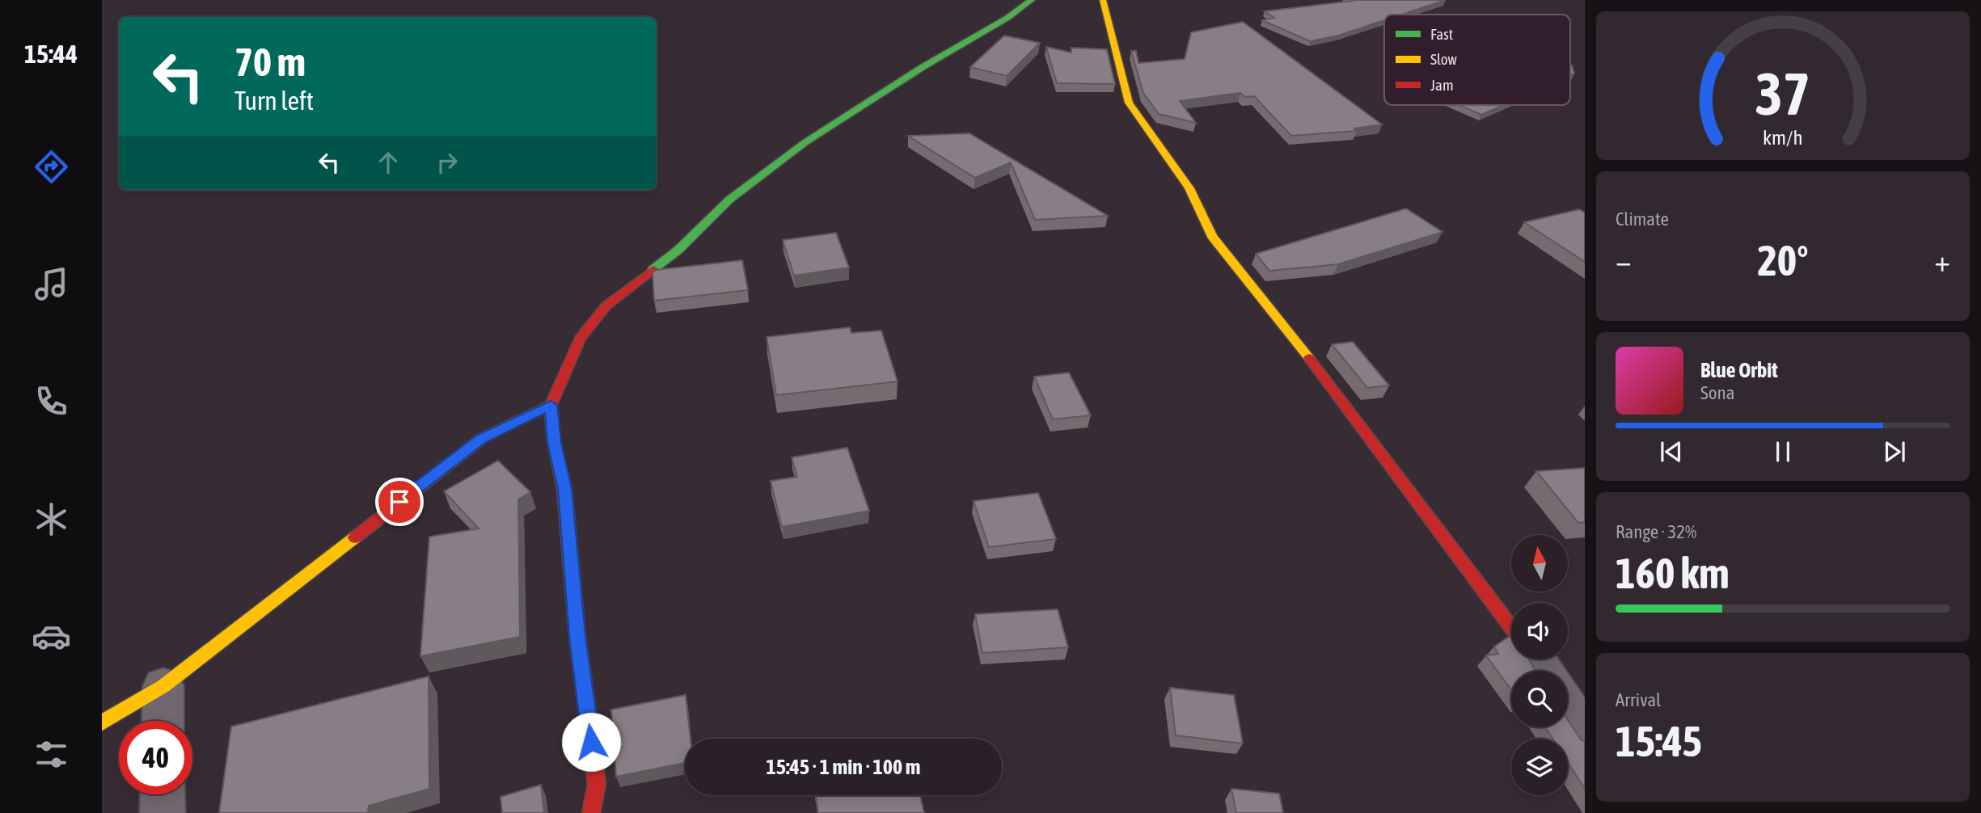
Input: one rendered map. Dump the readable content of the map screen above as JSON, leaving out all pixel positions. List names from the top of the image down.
{
  "legend": ["Fast", "Slow", "Jam"],
  "north": "top",
  "page": {
    "tabs": "15:44",
    "turn": ["70 m", "Turn left"],
    "tile": [
      "Climate",
      ["Range · 32%", "160 km"],
      ["Arrival", "15:45"]
    ],
    "heat": ["−", "20°", "+"],
    "song": ["Blue Orbit", "Sona"],
    "limit": "40",
    "trip": "15:45 · 1 min · 100 m",
    "gauge": ["37", "km/h"]
  }
}
